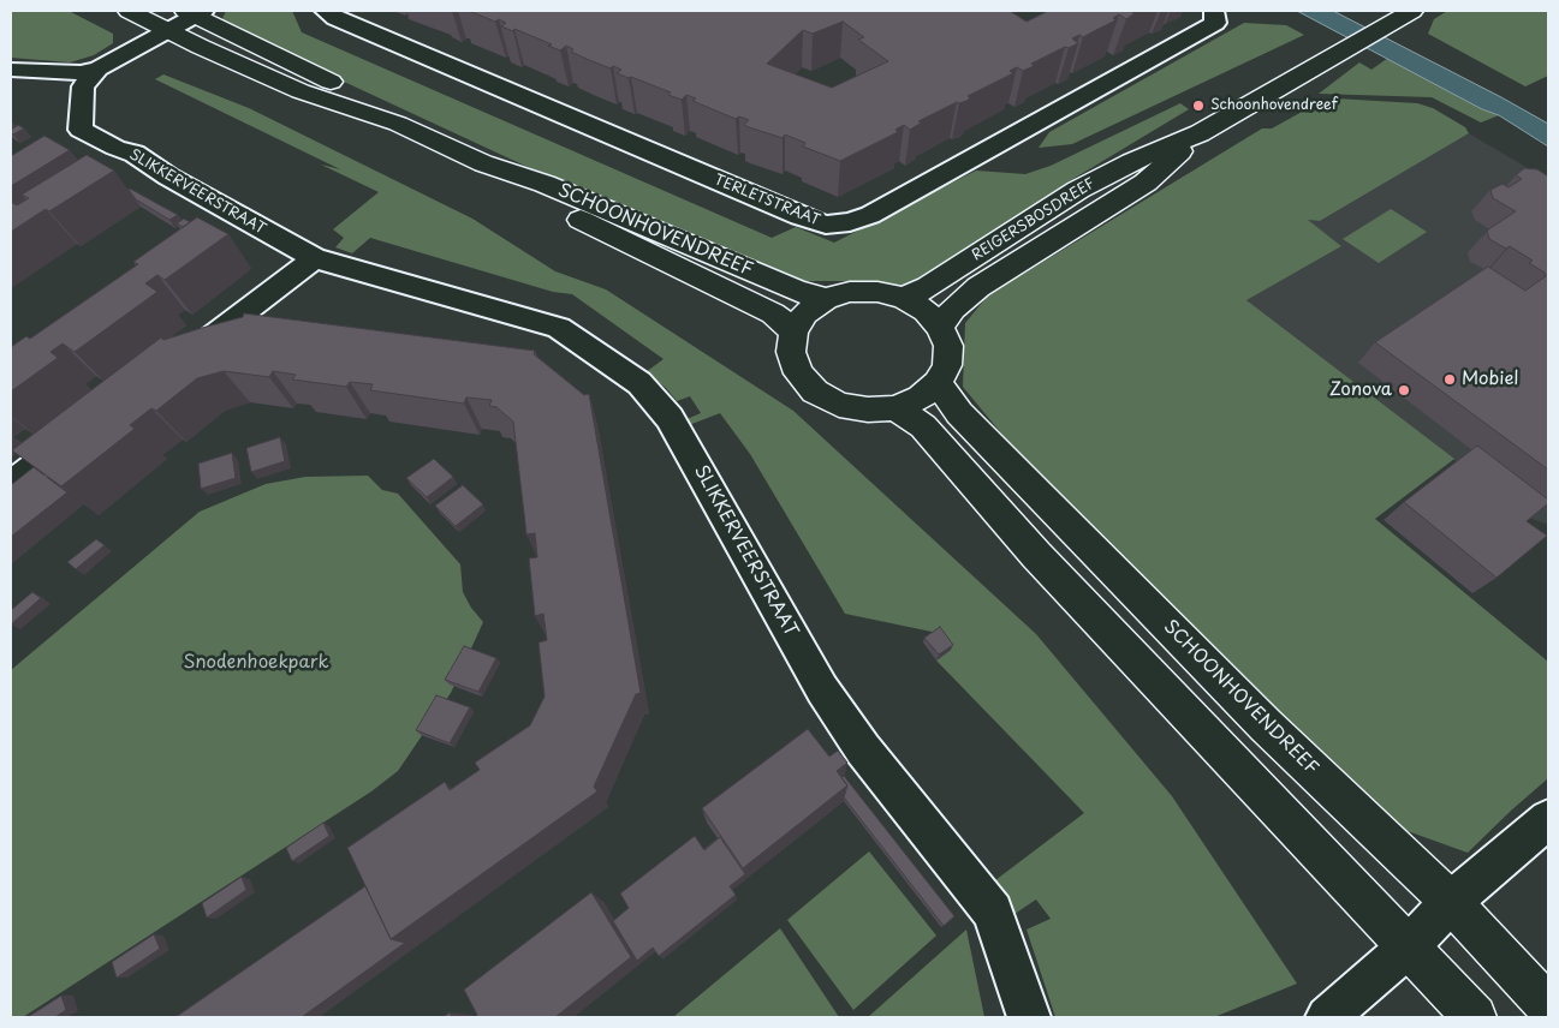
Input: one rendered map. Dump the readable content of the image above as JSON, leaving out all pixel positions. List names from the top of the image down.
{
  "streets": {
    "street": [
      "SLIKKERVEERSTRAAT",
      "TERLETSTRAAT",
      "REIGERSBOSDREEF",
      "SCHOONHOVENDREEF"
    ]
  },
  "crossings": [
    ["SLIKKERVEERSTRAAT", "SCHOONHOVENDREEF"],
    ["REIGERSBOSDREEF", "SCHOONHOVENDREEF"]
  ],
  "parks": ["Snodenhoekpark"],
  "places": ["Schoonhovendreef", "Mobiel", "Zonova"]
}
